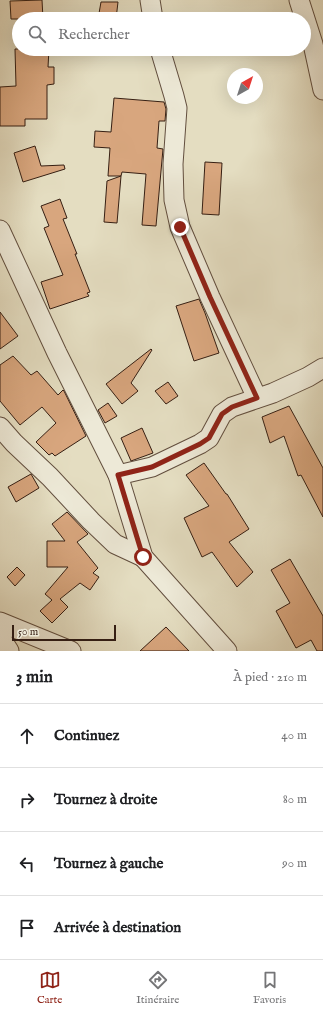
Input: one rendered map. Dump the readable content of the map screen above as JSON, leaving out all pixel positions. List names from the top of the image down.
{
  "scale_bar": "50 m",
  "north": "top right",
  "page": {
    "search": "Rechercher",
    "scale": "50 m",
    "heading": ["3 min", "À pied · 210 m"],
    "list": [
      ["Continuez", "40 m"],
      ["Tournez à droite", "80 m"],
      ["Tournez à gauche", "90 m"],
      "Arrivée à destination"
    ],
    "nav": ["Carte", "Itinéraire", "Favoris"]
  }
}
